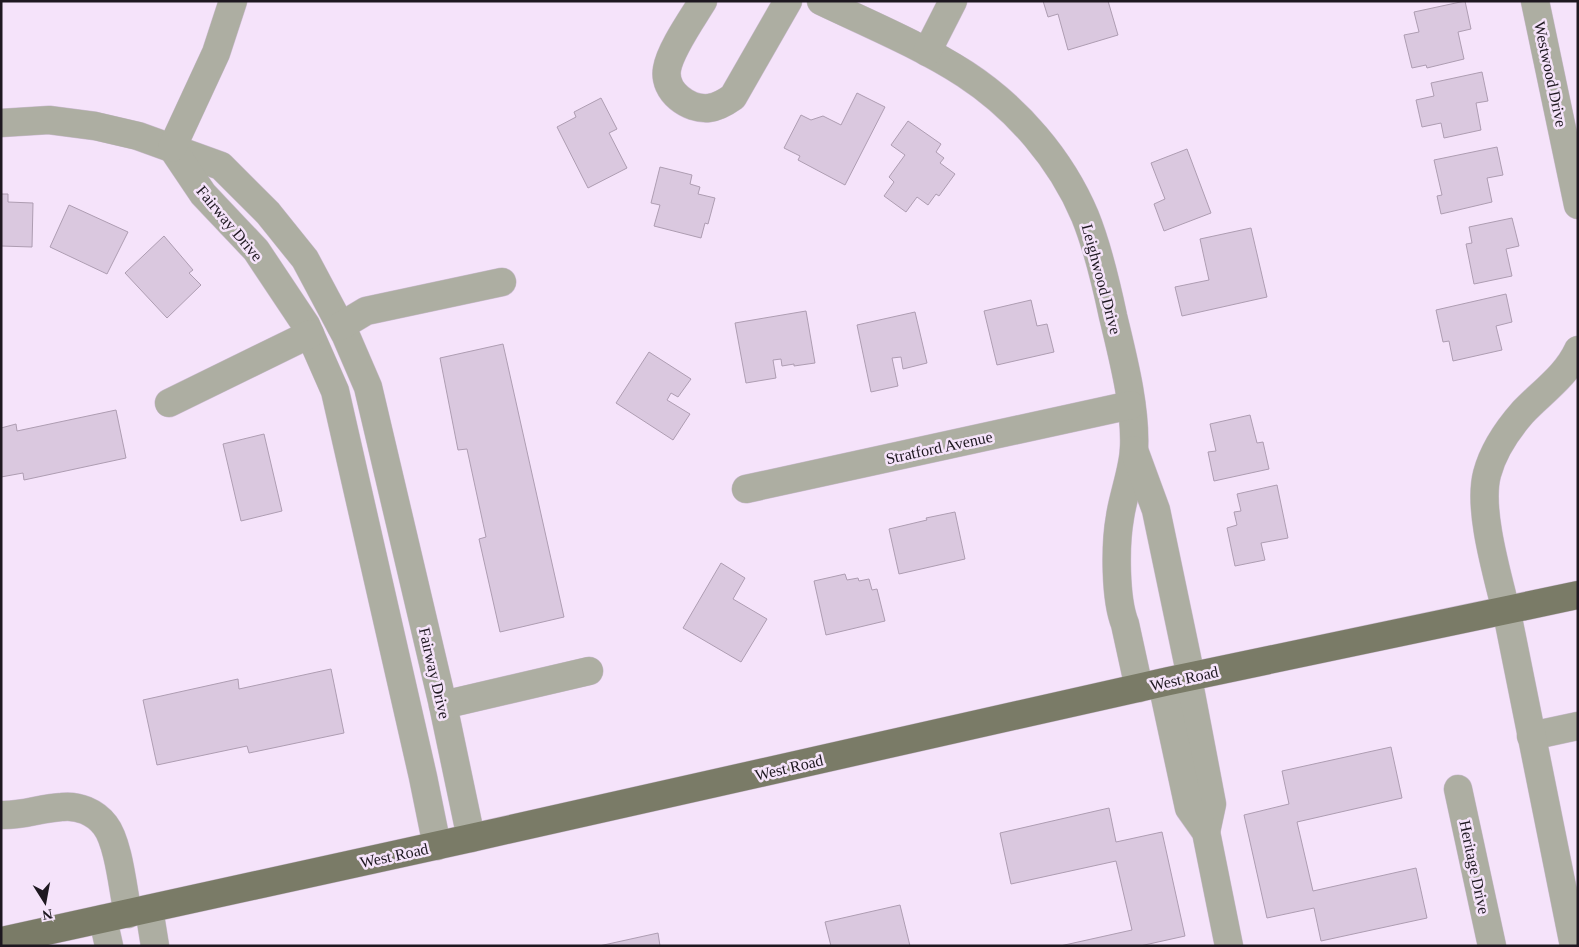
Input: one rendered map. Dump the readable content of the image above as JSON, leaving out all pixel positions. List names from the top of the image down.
{
  "streets": {
    "main road": ["West Road"],
    "street": [
      "Westwood Drive",
      "Fairway Drive",
      "Leighwood Drive",
      "Stratford Avenue",
      "Heritage Drive"
    ]
  },
  "crossings": [
    ["Fairway Drive", "West Road"],
    ["Leighwood Drive", "Stratford Avenue"],
    ["Leighwood Drive", "West Road"]
  ],
  "north": "bottom"
}
